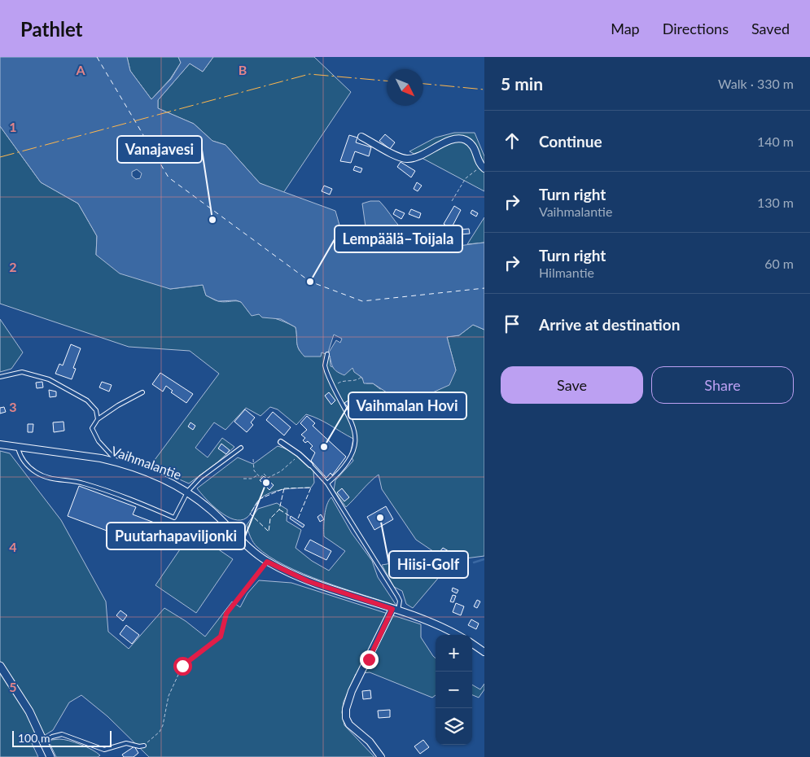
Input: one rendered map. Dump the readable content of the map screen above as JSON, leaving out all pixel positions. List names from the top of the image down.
{
  "streets": {
    "street": ["Vaihmalantie"]
  },
  "places": [
    "Vanajavesi",
    "Lempäälä–Toijala",
    "Vaihmalan Hovi",
    "Puutarhapaviljonki",
    "Hiisi-Golf"
  ],
  "scale_bar": "100 m",
  "north": "bottom right",
  "page": {
    "header": "Pathlet",
    "nav": ["Map", "Directions", "Saved"],
    "heading": ["5 min", "Walk · 330 m"],
    "list": [
      ["Continue", "140 m"],
      ["Turn right", "Vaihmalantie", "130 m"],
      ["Turn right", "Hilmantie", "60 m"],
      "Arrive at destination"
    ],
    "buttons": ["Save", "Share"],
    "map_buttons": ["+", "−"],
    "scale": "100 m"
  },
  "grid": {
    "columns": ["A", "B"],
    "rows": [
      "1",
      "2",
      "3",
      "4",
      "5"
    ]
  }
}
